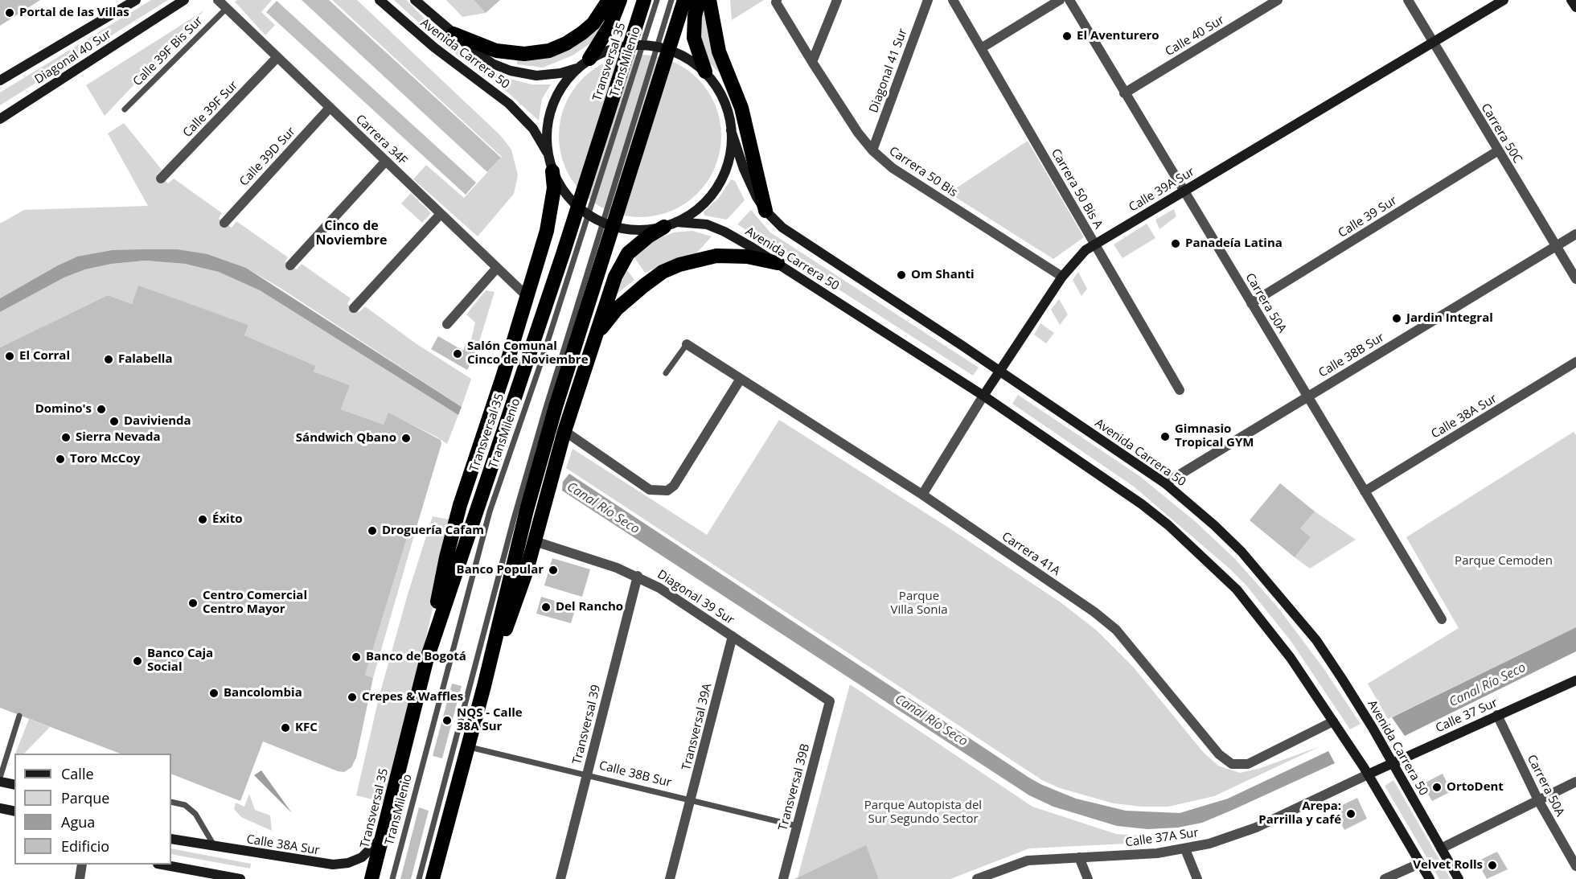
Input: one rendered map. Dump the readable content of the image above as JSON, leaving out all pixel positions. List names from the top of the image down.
{
  "streets": {
    "highway": ["Transversal 35"],
    "main road": [
      "Avenida Carrera 50",
      "Diagonal 40 Sur",
      "Calle 39A Sur",
      "Calle 38A Sur",
      "Calle 37 Sur"
    ],
    "street": [
      "Calle 40 Sur",
      "Diagonal 41 Sur",
      "Calle 39F Sur",
      "Carrera 50C",
      "Carrera 34F",
      "Calle 39D Sur",
      "Carrera 50 Bis",
      "Carrera 50 Bis A",
      "Calle 39 Sur",
      "Carrera 50A",
      "Calle 38B Sur",
      "Carrera 41A",
      "Diagonal 39 Sur",
      "Transversal 39",
      "Transversal 39A",
      "Transversal 39B",
      "Calle 37A Sur"
    ],
    "lane": ["Calle 39F Bis Sur", "TransMilenio"]
  },
  "crossings": [
    ["Calle 40 Sur", "Carrera 50A"],
    ["Calle 39F Bis Sur", "Carrera 34F"],
    ["Avenida Carrera 50", "Calle 39A Sur"],
    ["Avenida Carrera 50", "Calle 38B Sur"],
    ["Avenida Carrera 50", "Carrera 41A"],
    ["Avenida Carrera 50", "Calle 37 Sur"],
    ["Avenida Carrera 50", "Calle 37A Sur"],
    ["Transversal 35", "Calle 38A Sur"],
    ["Diagonal 41 Sur", "Carrera 50 Bis"],
    ["Calle 39F Sur", "Carrera 34F"],
    ["Carrera 50C", "Calle 39A Sur"],
    ["Carrera 50C", "Calle 39 Sur"],
    ["Carrera 50C", "Calle 38B Sur"],
    ["Carrera 34F", "Calle 39D Sur"],
    ["Carrera 50 Bis", "Calle 39A Sur"],
    ["Carrera 50 Bis A", "Calle 39A Sur"],
    ["Calle 39A Sur", "Carrera 50A"],
    ["Calle 39A Sur", "Carrera 41A"],
    ["Calle 39 Sur", "Carrera 50A"],
    ["Carrera 50A", "Calle 38B Sur"],
    ["Carrera 50A", "Calle 38A Sur"],
    ["Carrera 50A", "Calle 37 Sur"],
    ["Calle 38B Sur", "Transversal 39"],
    ["Calle 38B Sur", "Transversal 39A"],
    ["Calle 38B Sur", "Transversal 39B"],
    ["Diagonal 39 Sur", "Transversal 39"],
    ["Diagonal 39 Sur", "Transversal 39A"],
    ["Diagonal 39 Sur", "Transversal 39B"],
    ["Calle 37 Sur", "Calle 37A Sur"]
  ],
  "districts": ["Cinco de Noviembre"],
  "water": ["Canal Río Seco"],
  "parks": ["Parque Cemoden", "Parque Villa Sonia", "Parque Autopista del Sur Segundo Sector"],
  "places": [
    "Portal de las Villas",
    "El Aventurero",
    "Panadeía Latina",
    "Om Shanti",
    "Jardin Integral",
    "Salón Comunal Cinco de Noviembre",
    "El Corral",
    "Falabella",
    "Domino's",
    "Davivienda",
    "Gimnasio Tropical GYM",
    "Sierra Nevada",
    "Sándwich Qbano",
    "Toro McCoy",
    "Éxito",
    "Droguería Cafam",
    "Banco Popular",
    "Centro Comercial Centro Mayor",
    "Del Rancho",
    "Banco de Bogotá",
    "Banco Caja Social",
    "Bancolombia",
    "Crepes & Waffles",
    "NQS - Calle 38A Sur",
    "KFC",
    "OrtoDent",
    "Arepa: Parrilla y café",
    "Velvet Rolls"
  ],
  "legend": [
    "Calle",
    "Parque",
    "Agua",
    "Edificio"
  ]
}
